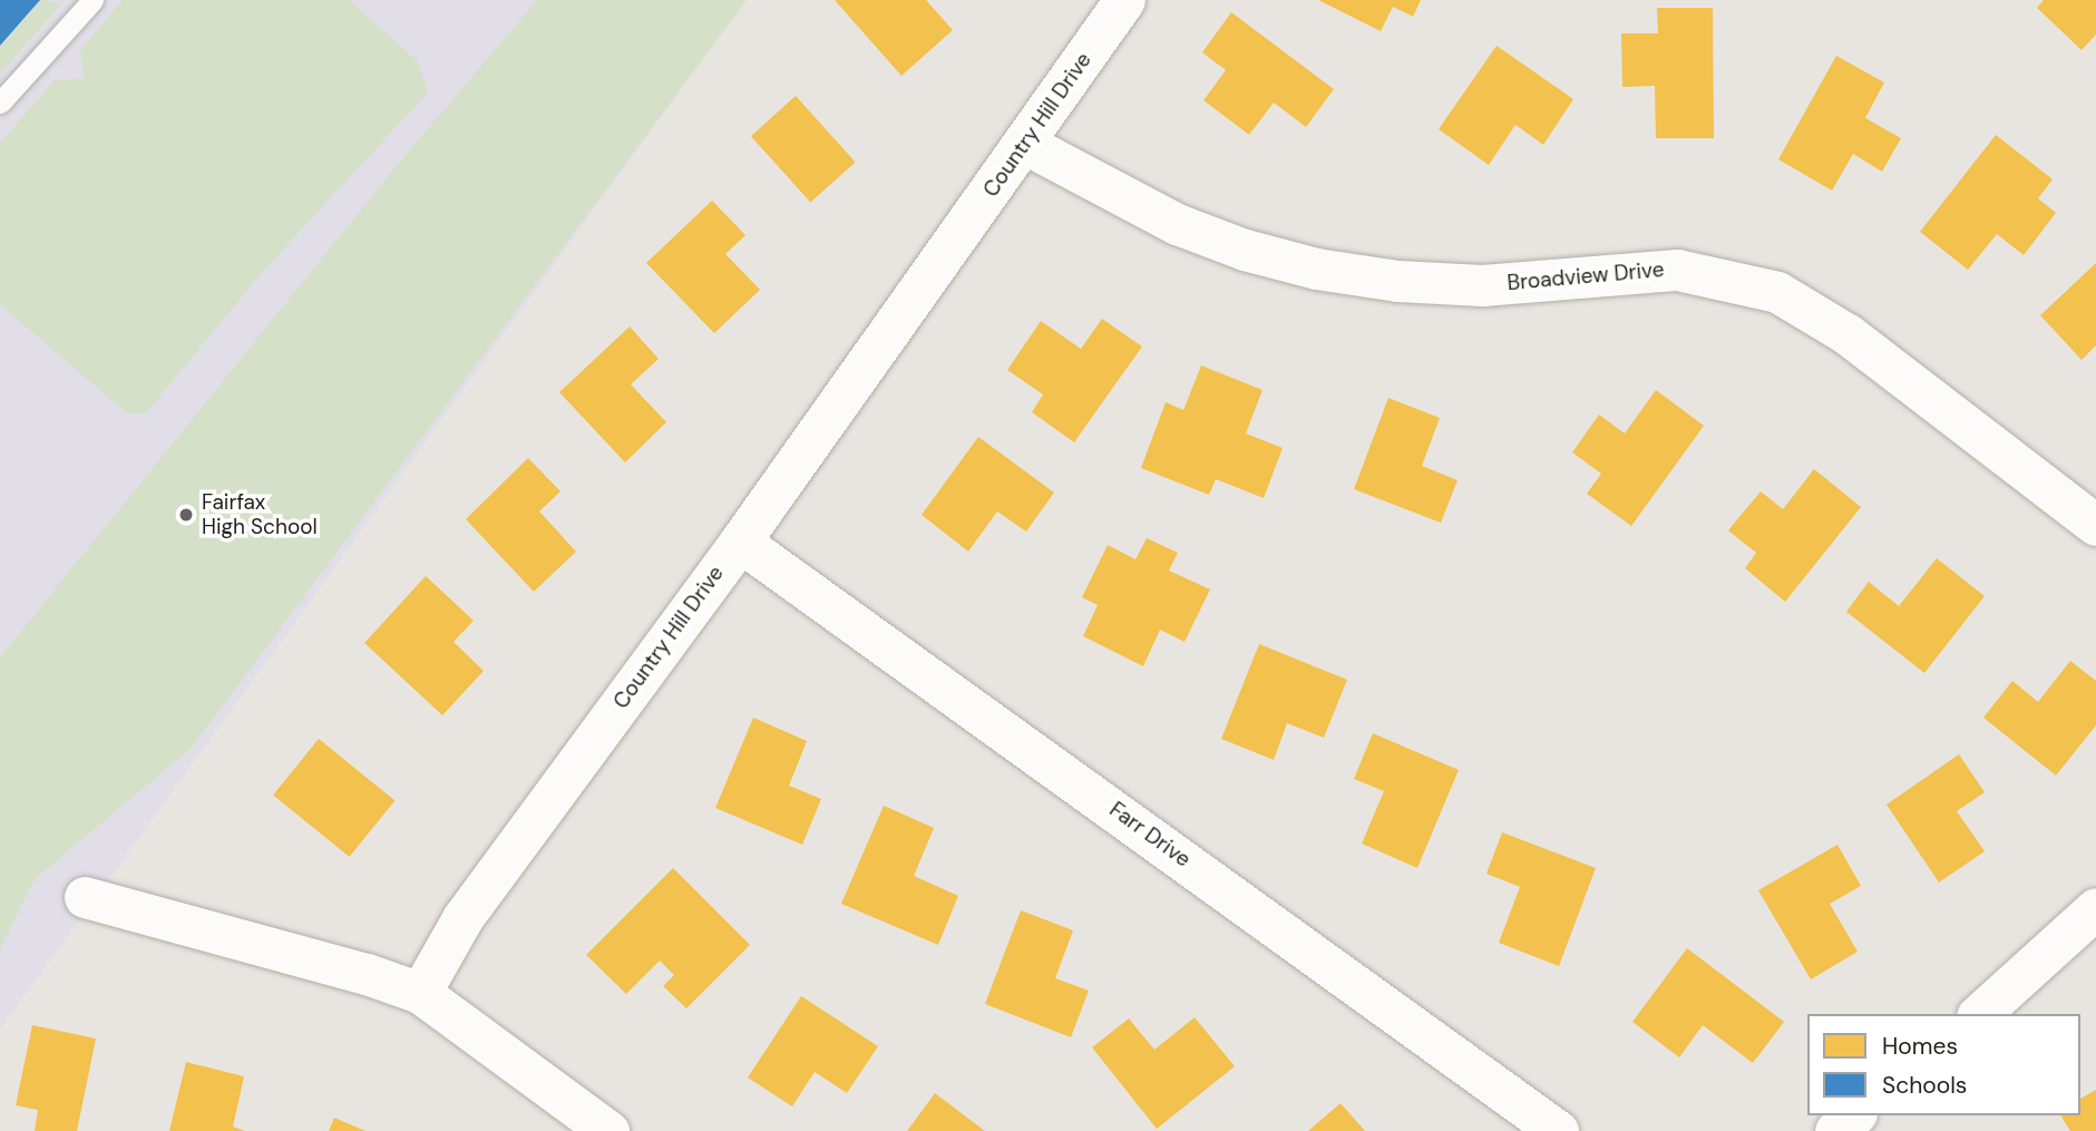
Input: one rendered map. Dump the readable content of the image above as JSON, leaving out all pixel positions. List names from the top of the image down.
{
  "streets": {
    "street": ["Country Hill Drive", "Broadview Drive", "Farr Drive"]
  },
  "crossings": [
    ["Country Hill Drive", "Broadview Drive"],
    ["Country Hill Drive", "Farr Drive"]
  ],
  "places": ["Fairfax High School"],
  "legend": ["Homes", "Schools"]
}
